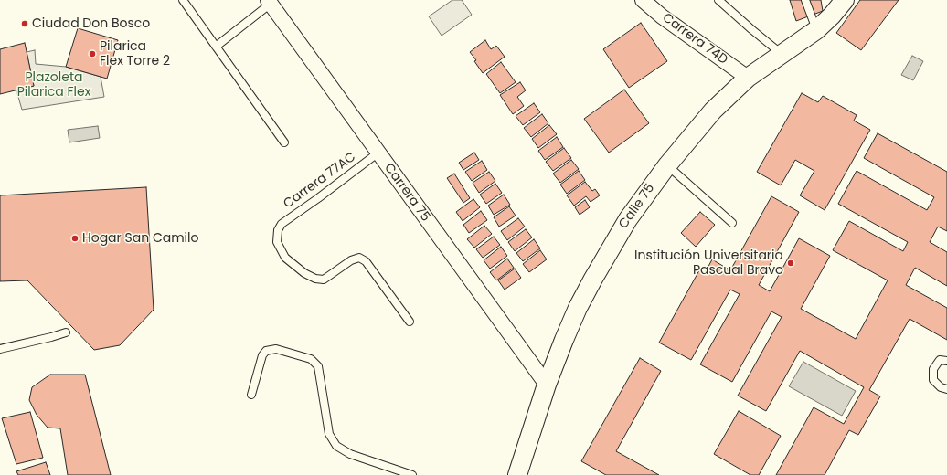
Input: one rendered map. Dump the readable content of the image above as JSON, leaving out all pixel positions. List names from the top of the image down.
{
  "streets": {
    "street": ["Carrera 74D", "Carrera 75", "Calle 75"],
    "lane": ["Carrera 77AC"]
  },
  "crossings": [
    ["Carrera 74D", "Calle 75"],
    ["Carrera 77AC", "Carrera 75"],
    ["Carrera 75", "Calle 75"]
  ],
  "parks": ["Plazoleta Pilarica Flex"],
  "places": [
    "Ciudad Don Bosco",
    "Pilarica Flex Torre 2",
    "Hogar San Camilo",
    "Institución Universitaria Pascual Bravo"
  ]
}
